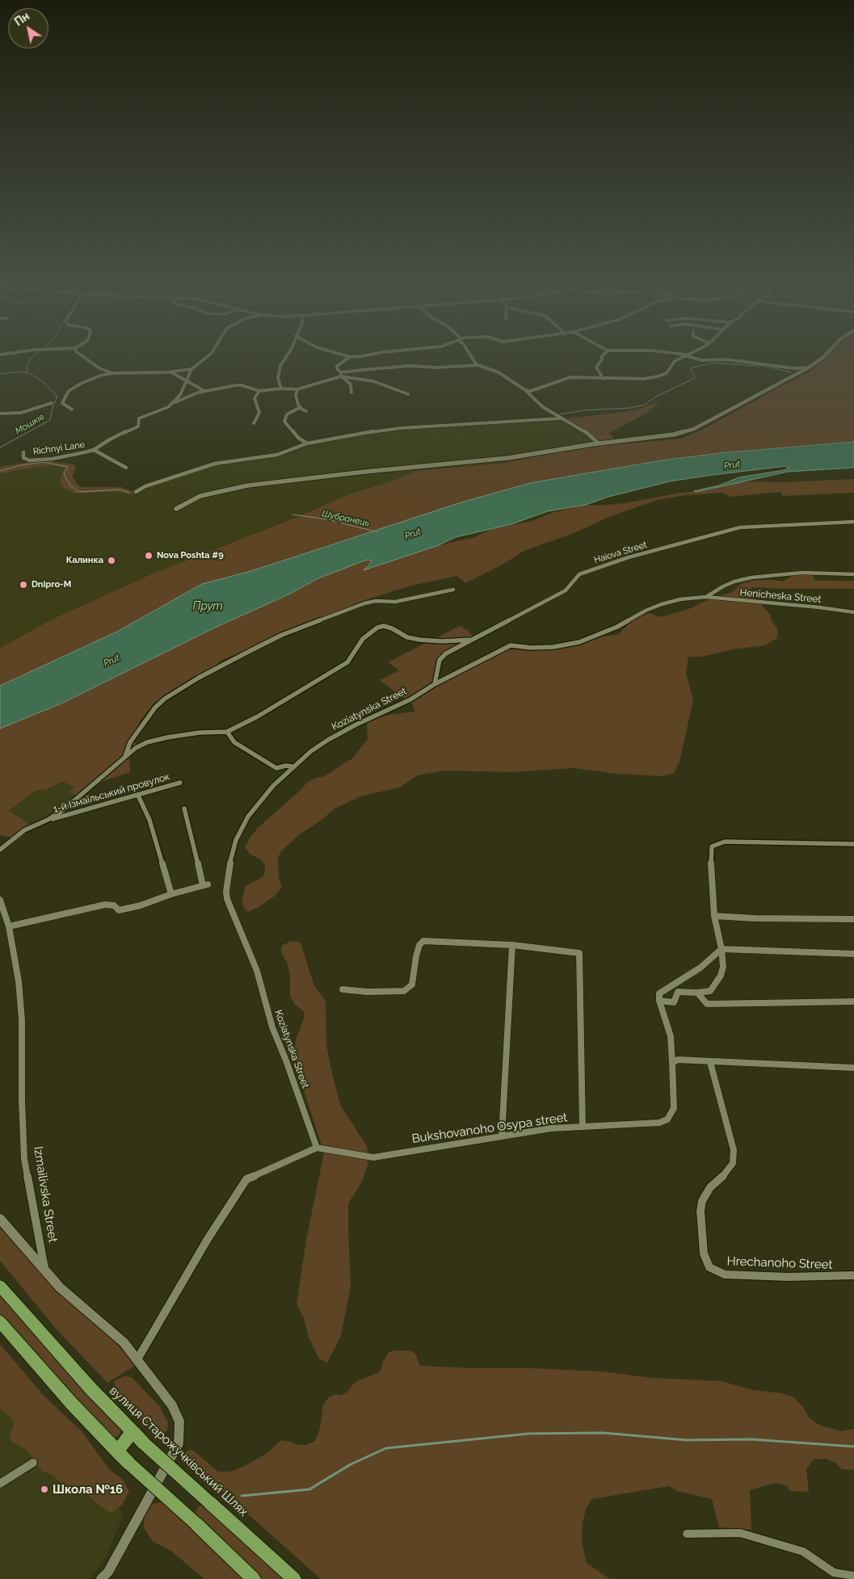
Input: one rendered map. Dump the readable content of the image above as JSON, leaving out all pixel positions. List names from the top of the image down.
{
  "streets": {
    "main road": ["вулиця Старожучківський Шлях"],
    "street": [
      "Richnyi Lane",
      "Haiova Street",
      "Henicheska Street",
      "Koziatynska Street",
      "1-й Ізмаїльський провулок",
      "Bukshovanoho Osypa street",
      "Izmailivska Street",
      "Hrechanoho Street"
    ]
  },
  "crossings": [
    ["Haiova Street", "Koziatynska Street"],
    ["Henicheska Street", "Koziatynska Street"],
    ["Koziatynska Street", "Bukshovanoho Osypa street"]
  ],
  "water": [
    "Мошків",
    "Prut",
    "Шубранець",
    "Прут"
  ],
  "places": [
    "Nova Poshta #9",
    "Калинка",
    "Dnipro-M",
    "Школа №16"
  ],
  "north": "top left"
}
